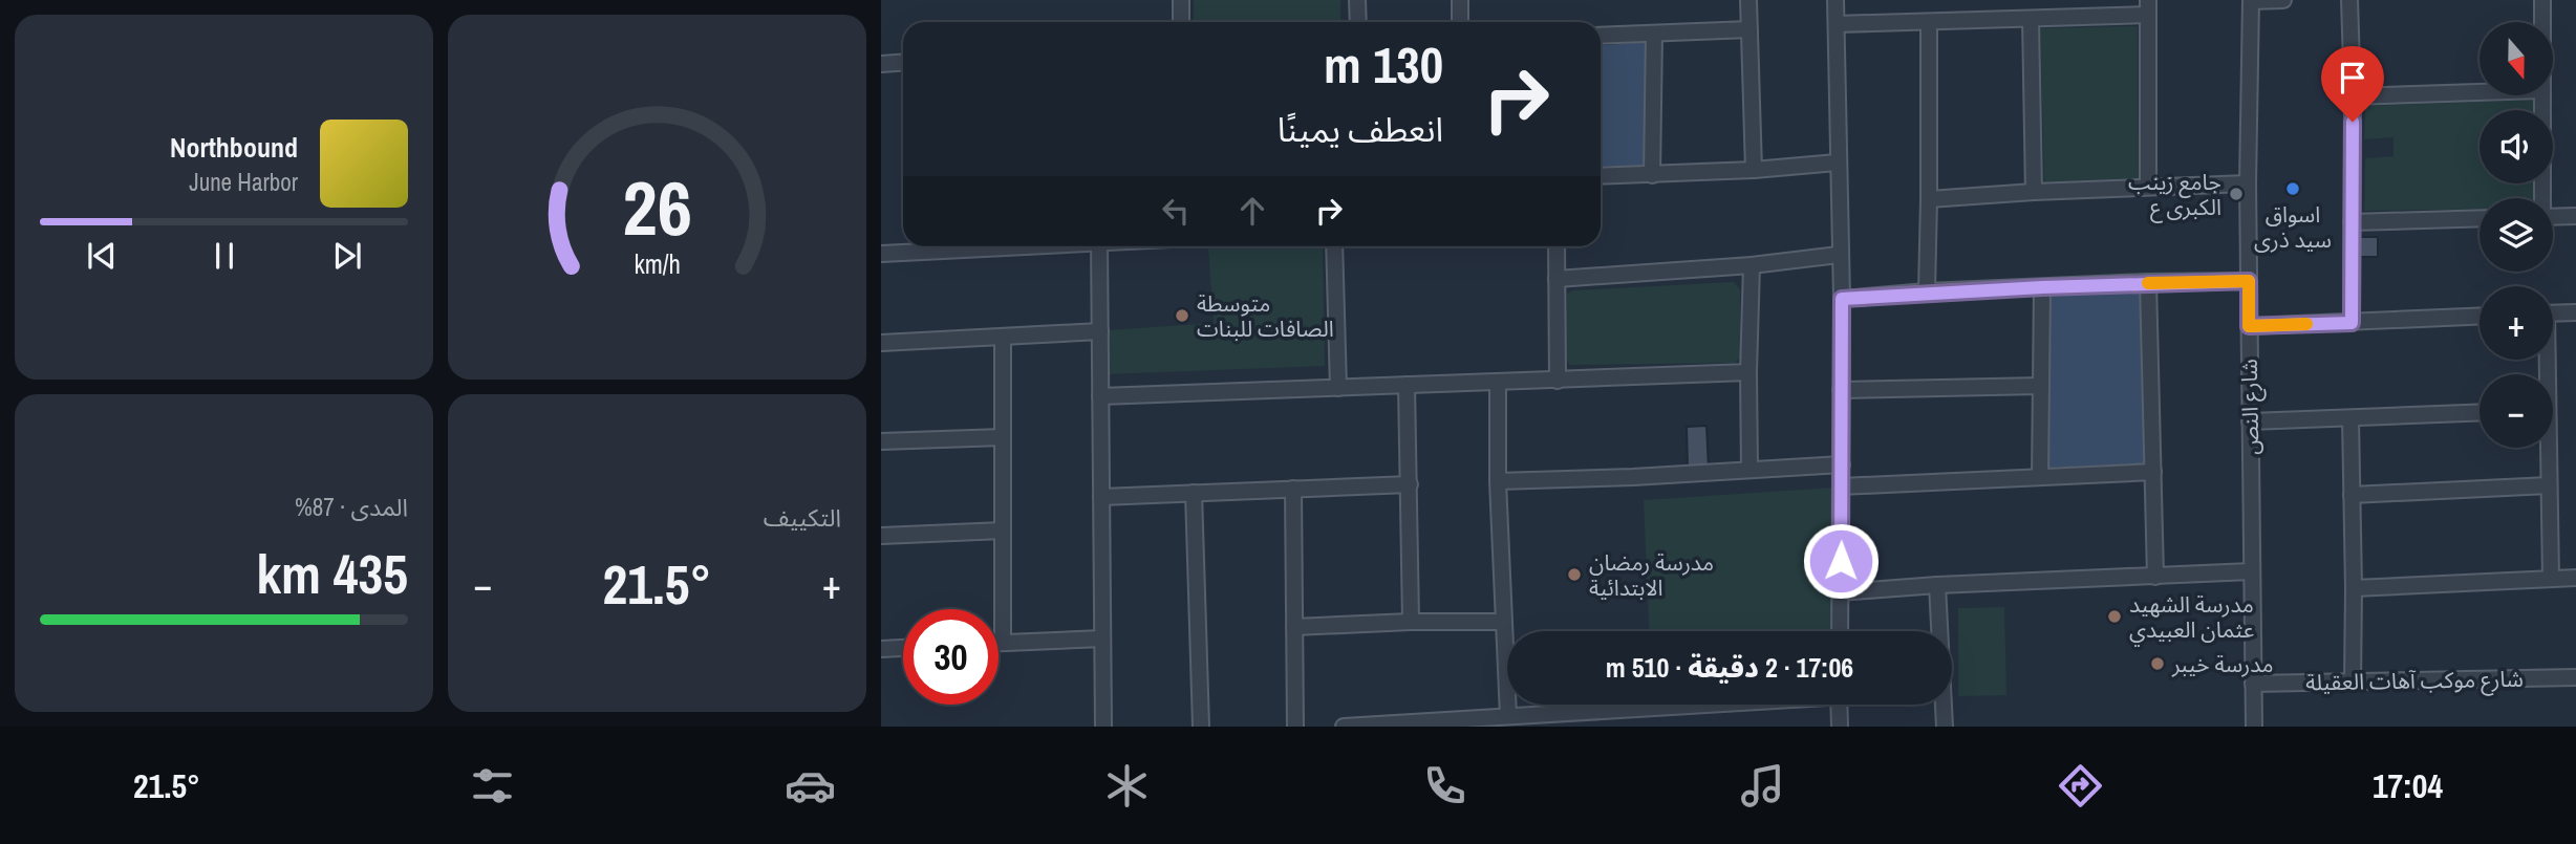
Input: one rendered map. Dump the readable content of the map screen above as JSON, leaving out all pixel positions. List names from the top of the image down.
{
  "streets": {
    "street": ["شارع النص", "شارع موكب آهات العقيلة"]
  },
  "crossings": [
    ["شارع النص", "شارع موكب آهات العقيلة"]
  ],
  "places": [
    "اسواق سيد ذرى",
    "جامع زينب الكبرى ع",
    "متوسطة الصافات للبنات",
    "مدرسة رمضان الابتدائية",
    "مدرسة الشهيد عثمان العبيدي",
    "مدرسة خيبر"
  ],
  "north": "bottom",
  "page": {
    "map_buttons": ["+", "−"],
    "turn": ["130 m", "انعطف يمينًا"],
    "song": ["Northbound", "June Harbor"],
    "tile": [
      "التكييف",
      ["المدى · 87%", "435 km"]
    ],
    "heat": ["−", "21.5°", "+"],
    "limit": "30",
    "trip": "17:06 · 2 دقيقة · 510 m",
    "tabs": ["17:04", "21.5°"],
    "gauge": ["26", "km/h"]
  }
}
